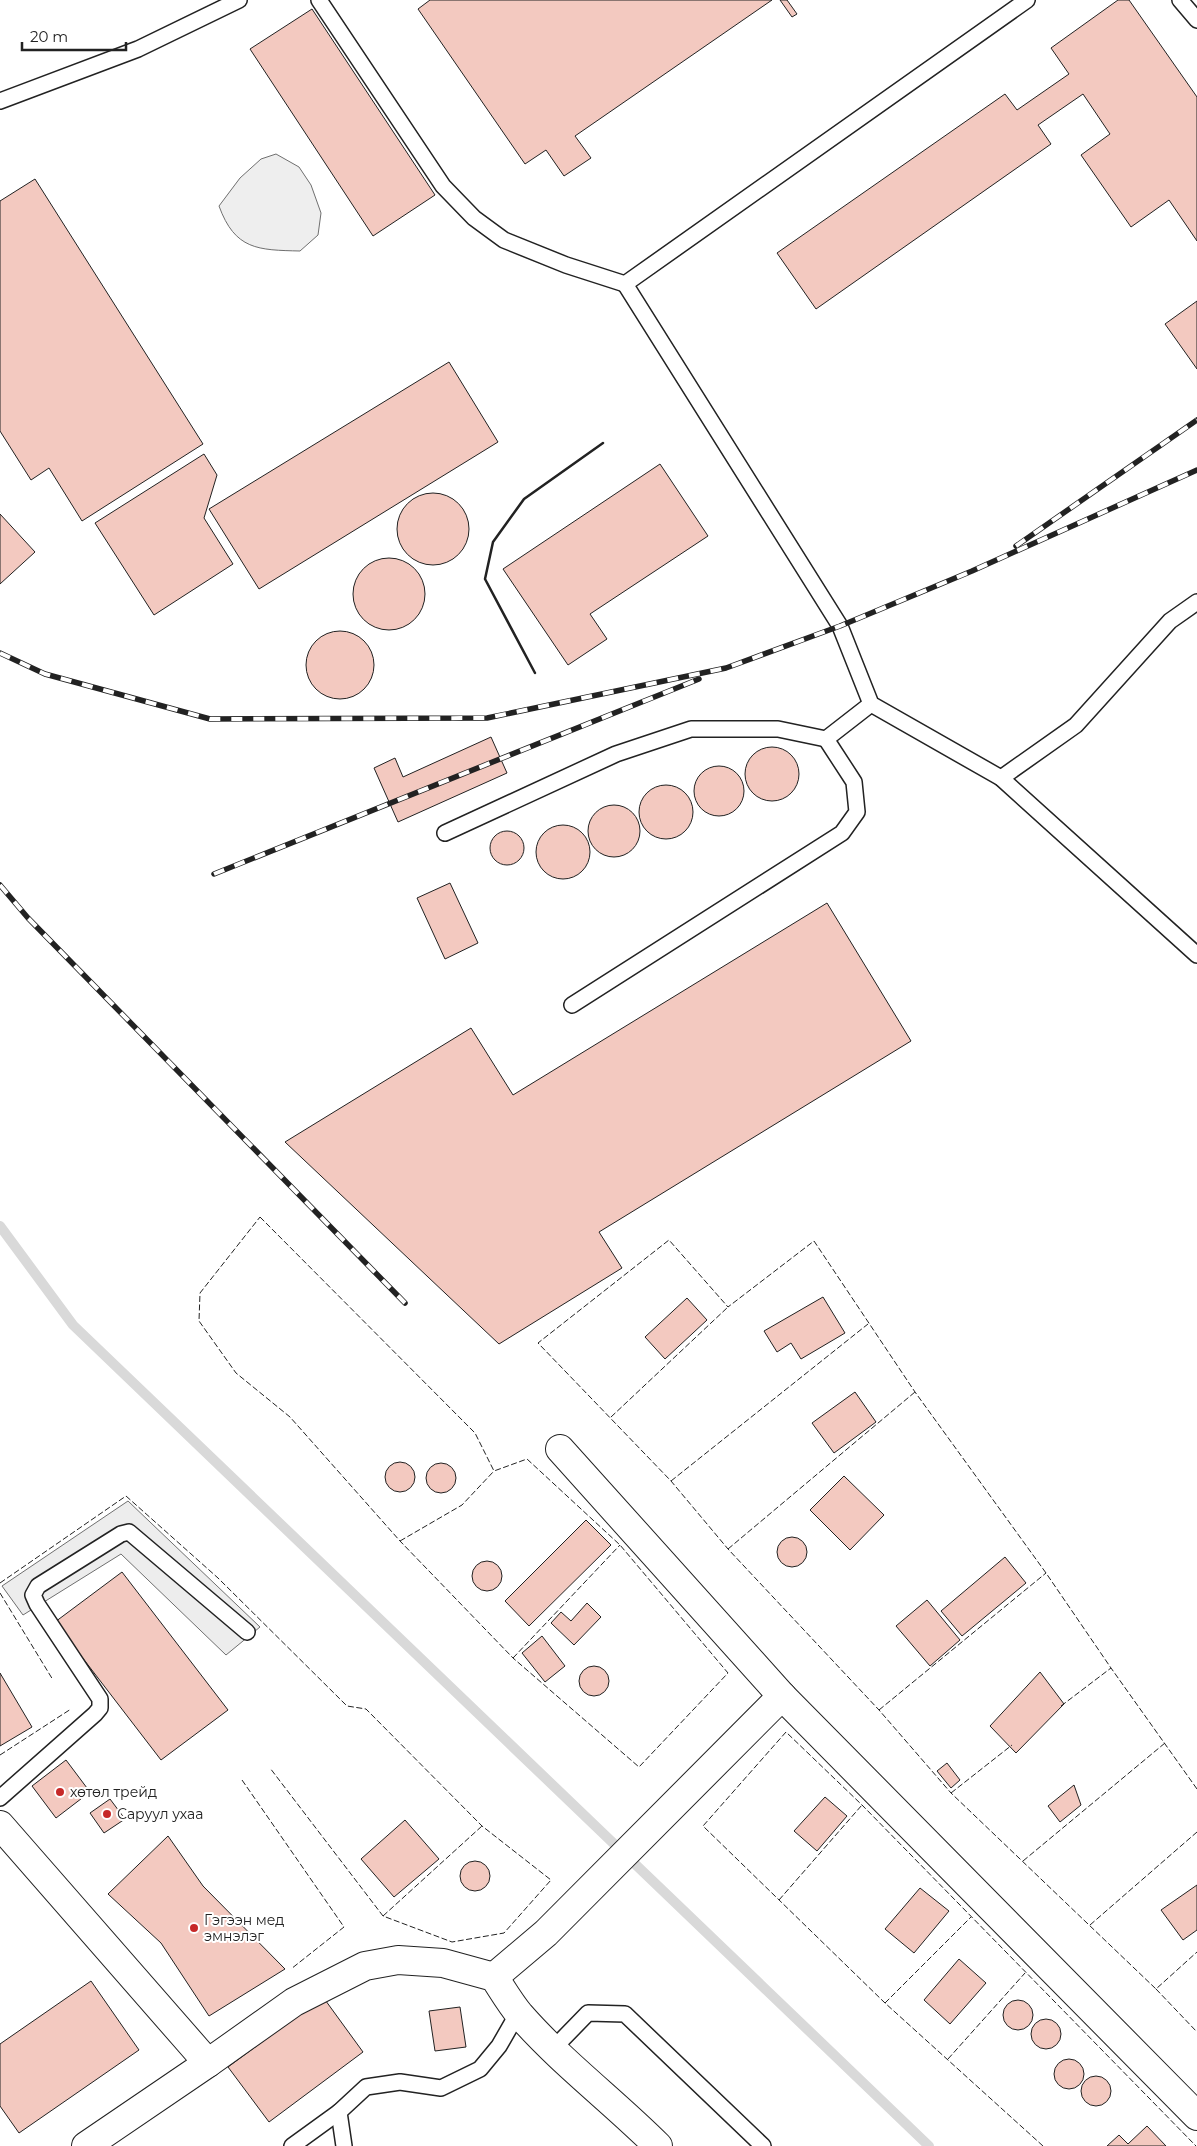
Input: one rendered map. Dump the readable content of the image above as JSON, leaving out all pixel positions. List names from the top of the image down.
{
  "places": ["хөтөл трейд", "Саруул ухаа", "Гэгээн мед эмнэлэг"],
  "scale_bar": "20 m"
}
